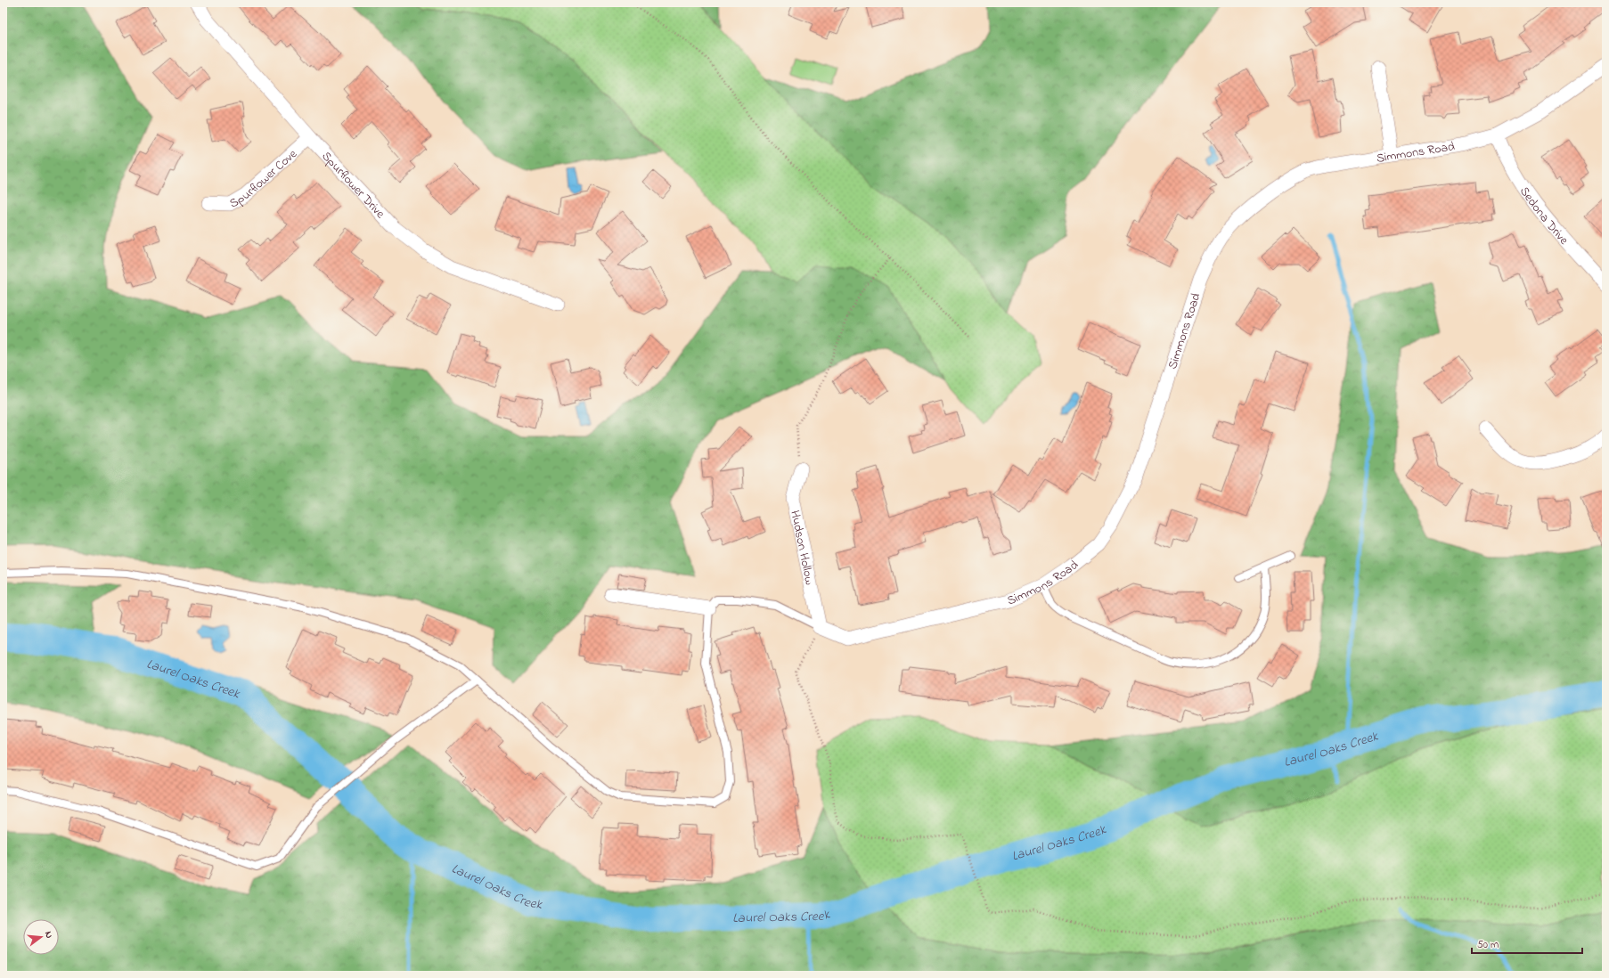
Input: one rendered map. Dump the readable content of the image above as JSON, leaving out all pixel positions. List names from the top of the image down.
{
  "streets": {
    "street": [
      "Simmons Road",
      "Spurflower Cove",
      "Spurflower Drive",
      "Sedona Drive",
      "Hudson Hollow"
    ]
  },
  "crossings": [
    ["Simmons Road", "Sedona Drive"],
    ["Simmons Road", "Hudson Hollow"],
    ["Spurflower Cove", "Spurflower Drive"]
  ],
  "water": ["Laurel Oaks Creek"],
  "scale_bar": "50 m",
  "north": "right"
}
